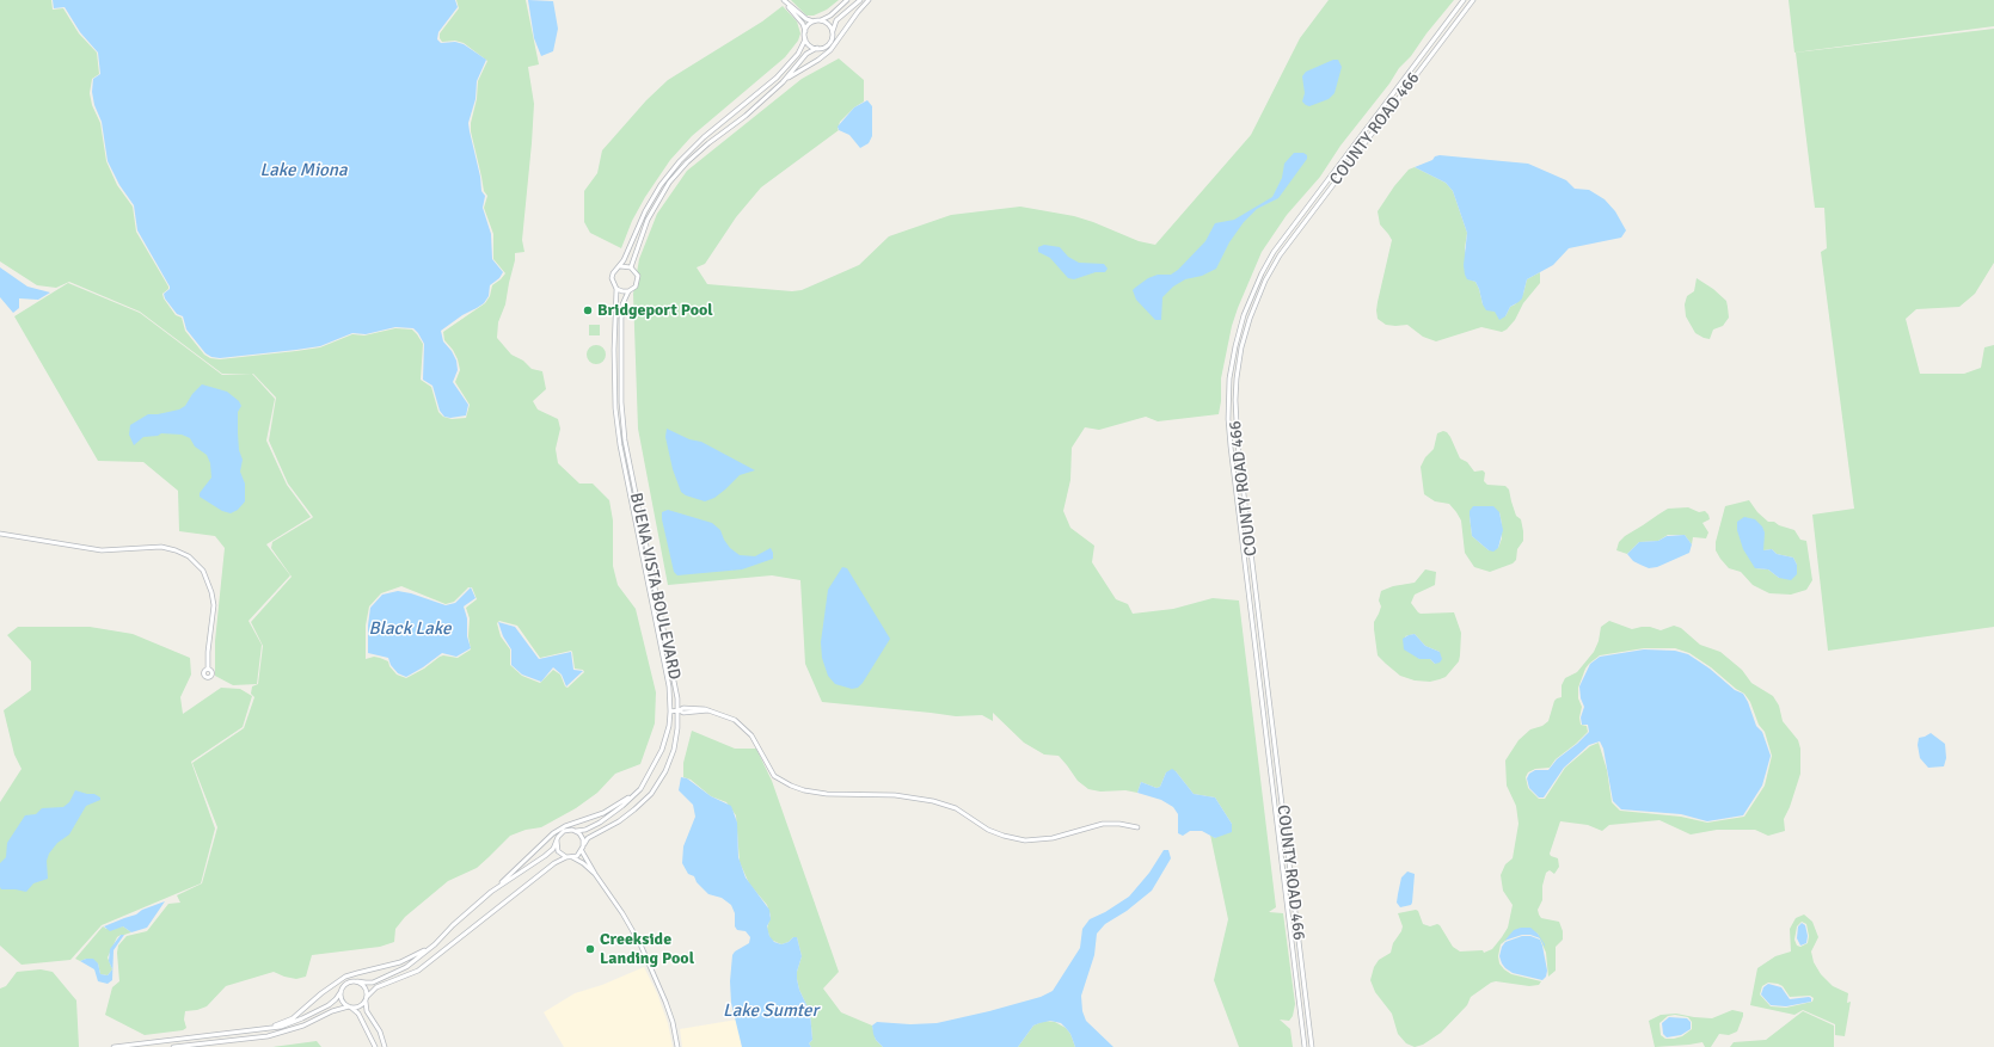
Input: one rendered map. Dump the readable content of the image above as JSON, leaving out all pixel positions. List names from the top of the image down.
{
  "streets": {
    "main road": ["COUNTY ROAD 466", "BUENA VISTA BOULEVARD"]
  },
  "water": ["Lake Miona", "Black Lake", "Lake Sumter"],
  "places": ["Bridgeport Pool", "Creekside Landing Pool"]
}
